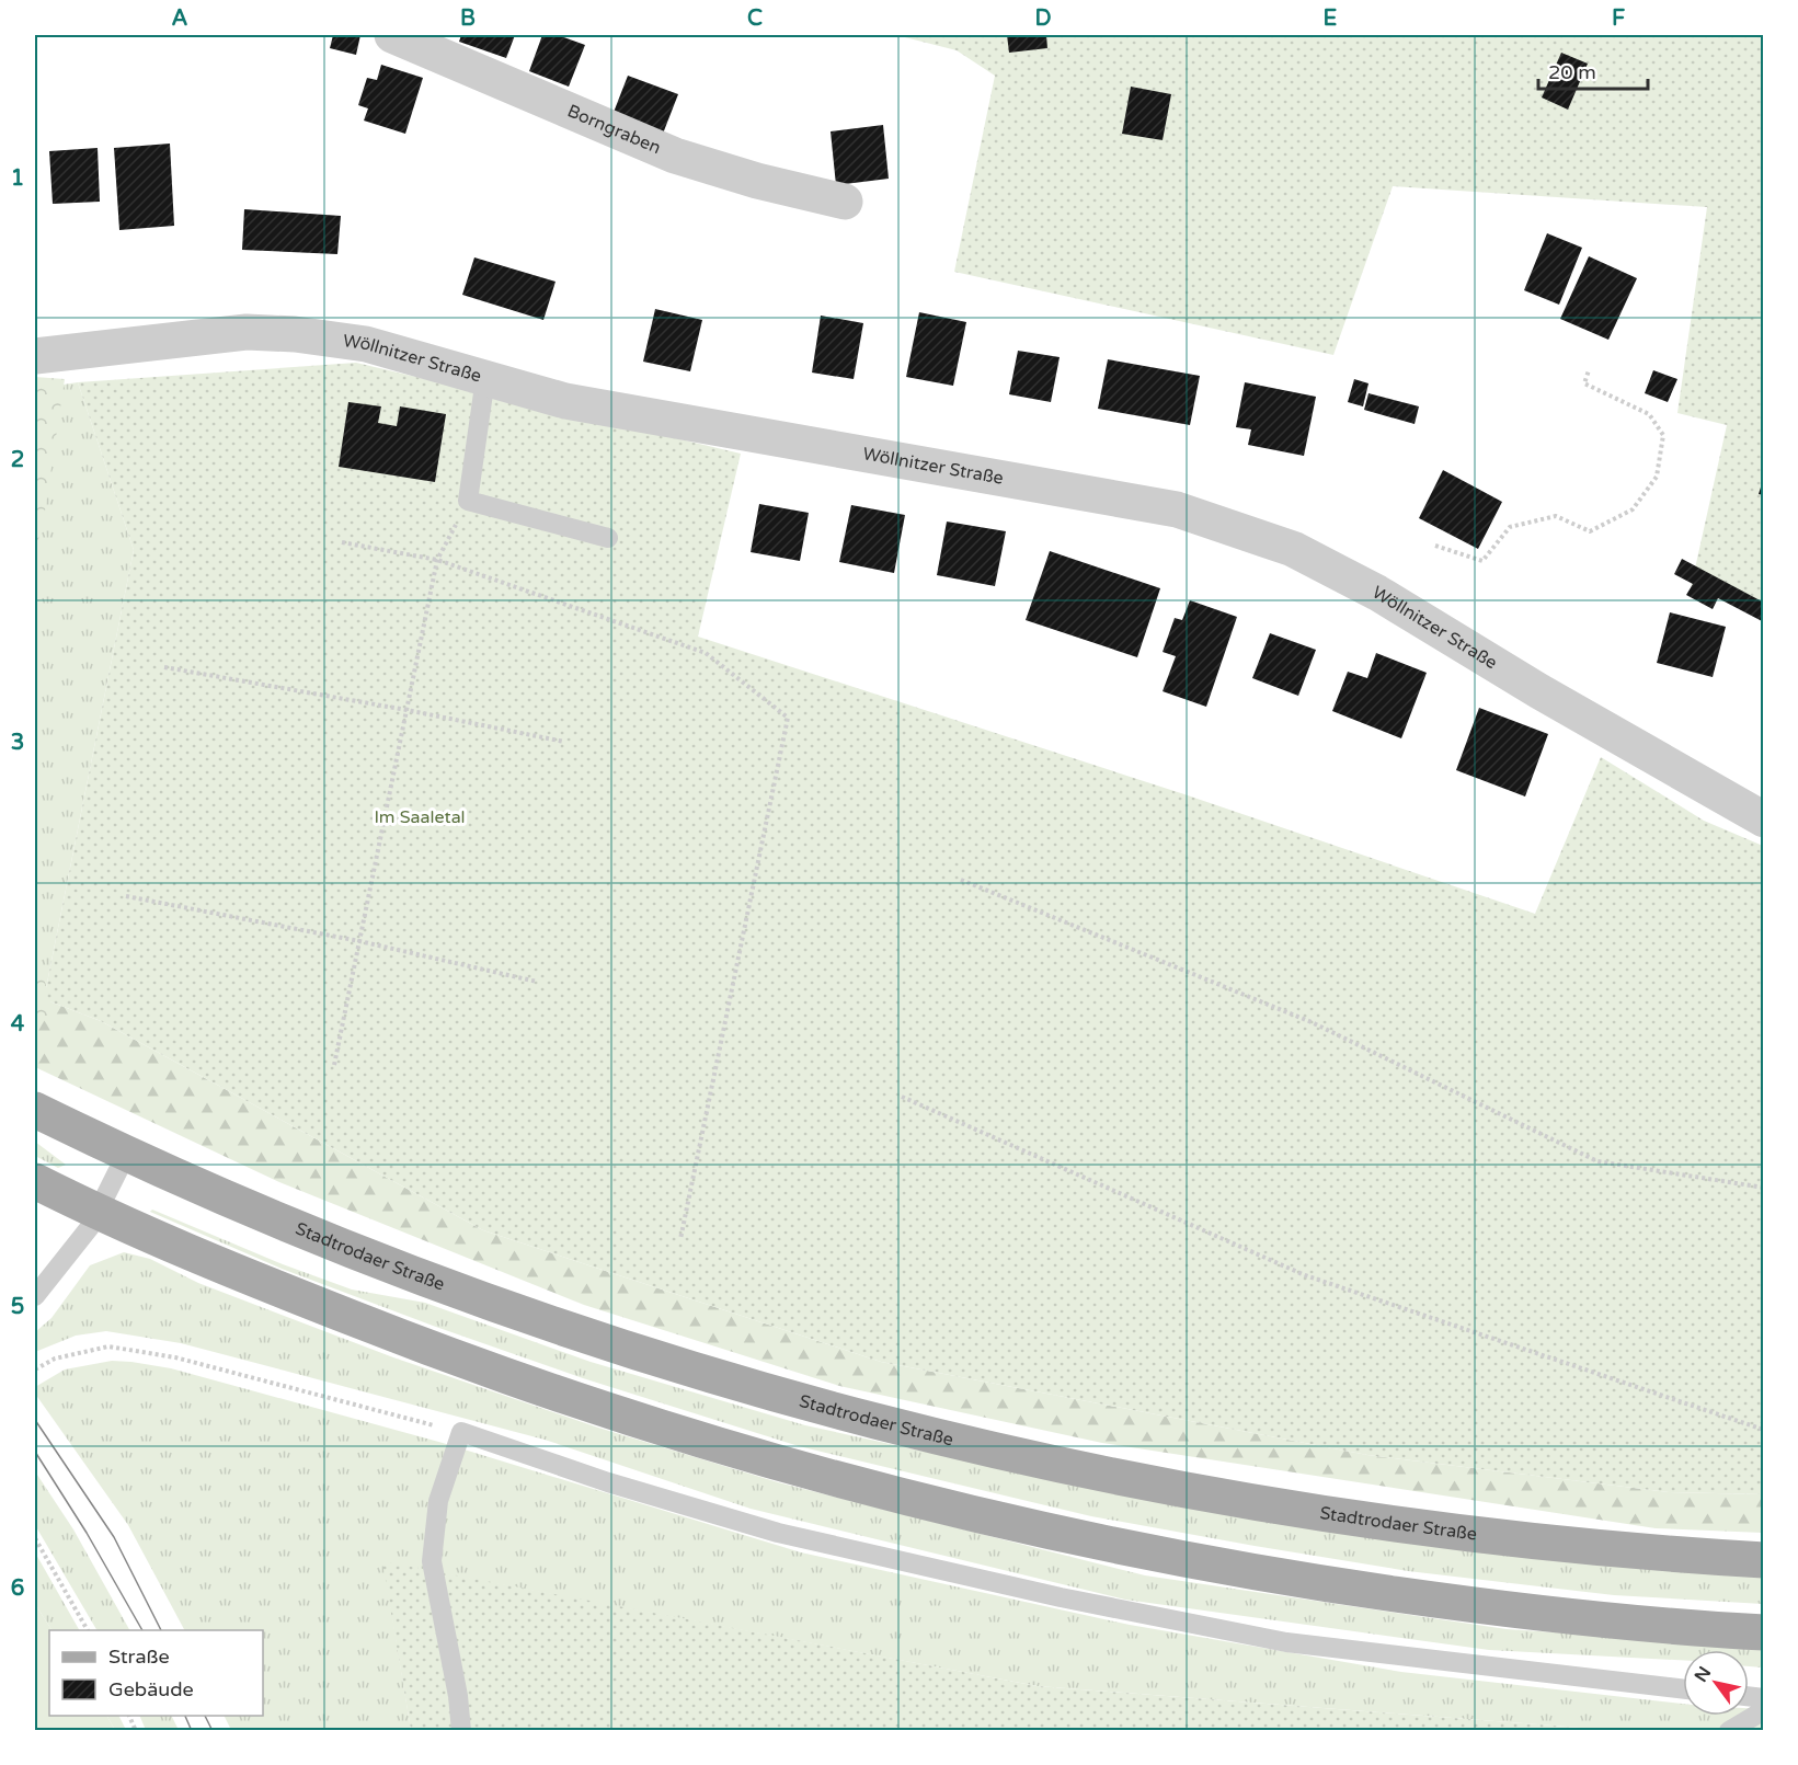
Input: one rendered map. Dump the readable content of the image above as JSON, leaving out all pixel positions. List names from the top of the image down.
{
  "streets": {
    "main road": ["Stadtrodaer Straße"],
    "street": ["Borngraben", "Wöllnitzer Straße"]
  },
  "parks": ["Im Saaletal"],
  "legend": ["Straße", "Gebäude"],
  "scale_bar": "20 m",
  "north": "top left",
  "grid": {
    "columns": [
      "A",
      "B",
      "C",
      "D",
      "E",
      "F"
    ],
    "rows": [
      "1",
      "2",
      "3",
      "4",
      "5",
      "6"
    ]
  }
}
